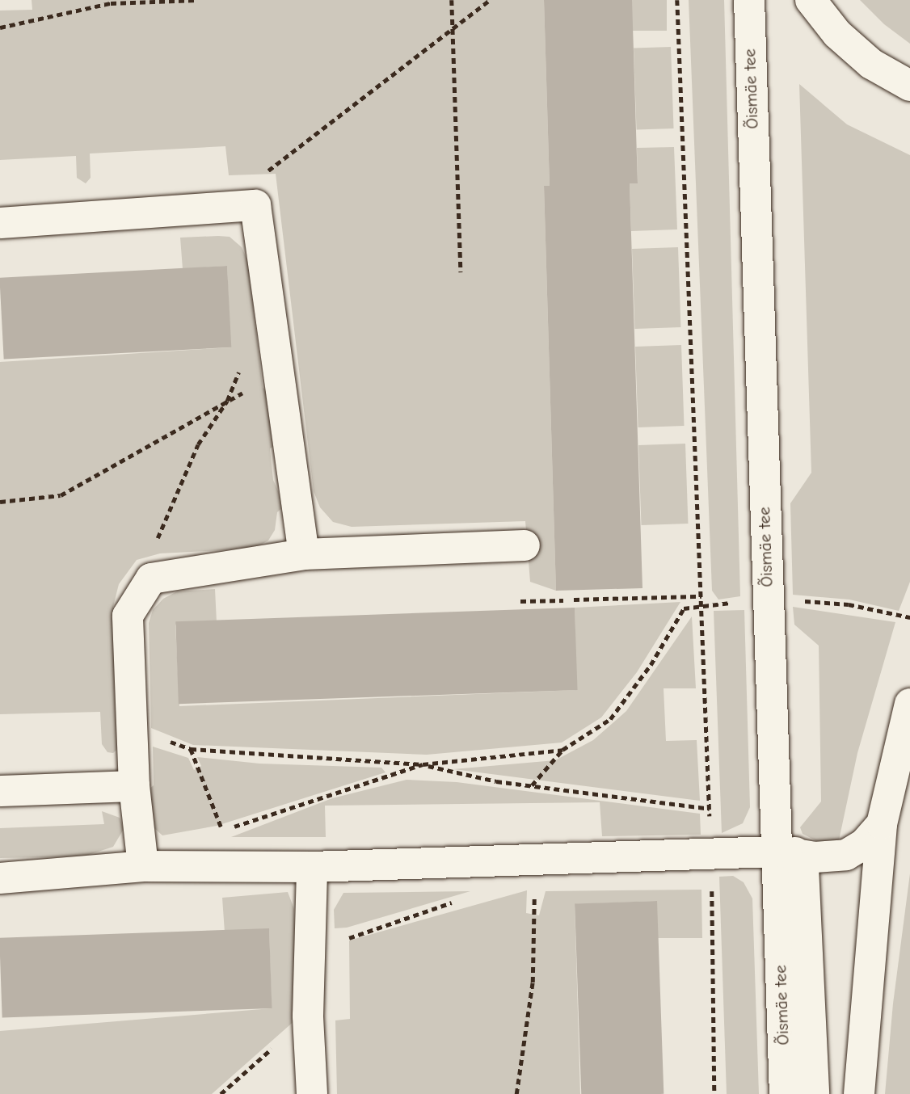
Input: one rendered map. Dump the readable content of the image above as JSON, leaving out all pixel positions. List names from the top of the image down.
{
  "streets": {
    "street": ["Õismäe tee"]
  }
}
